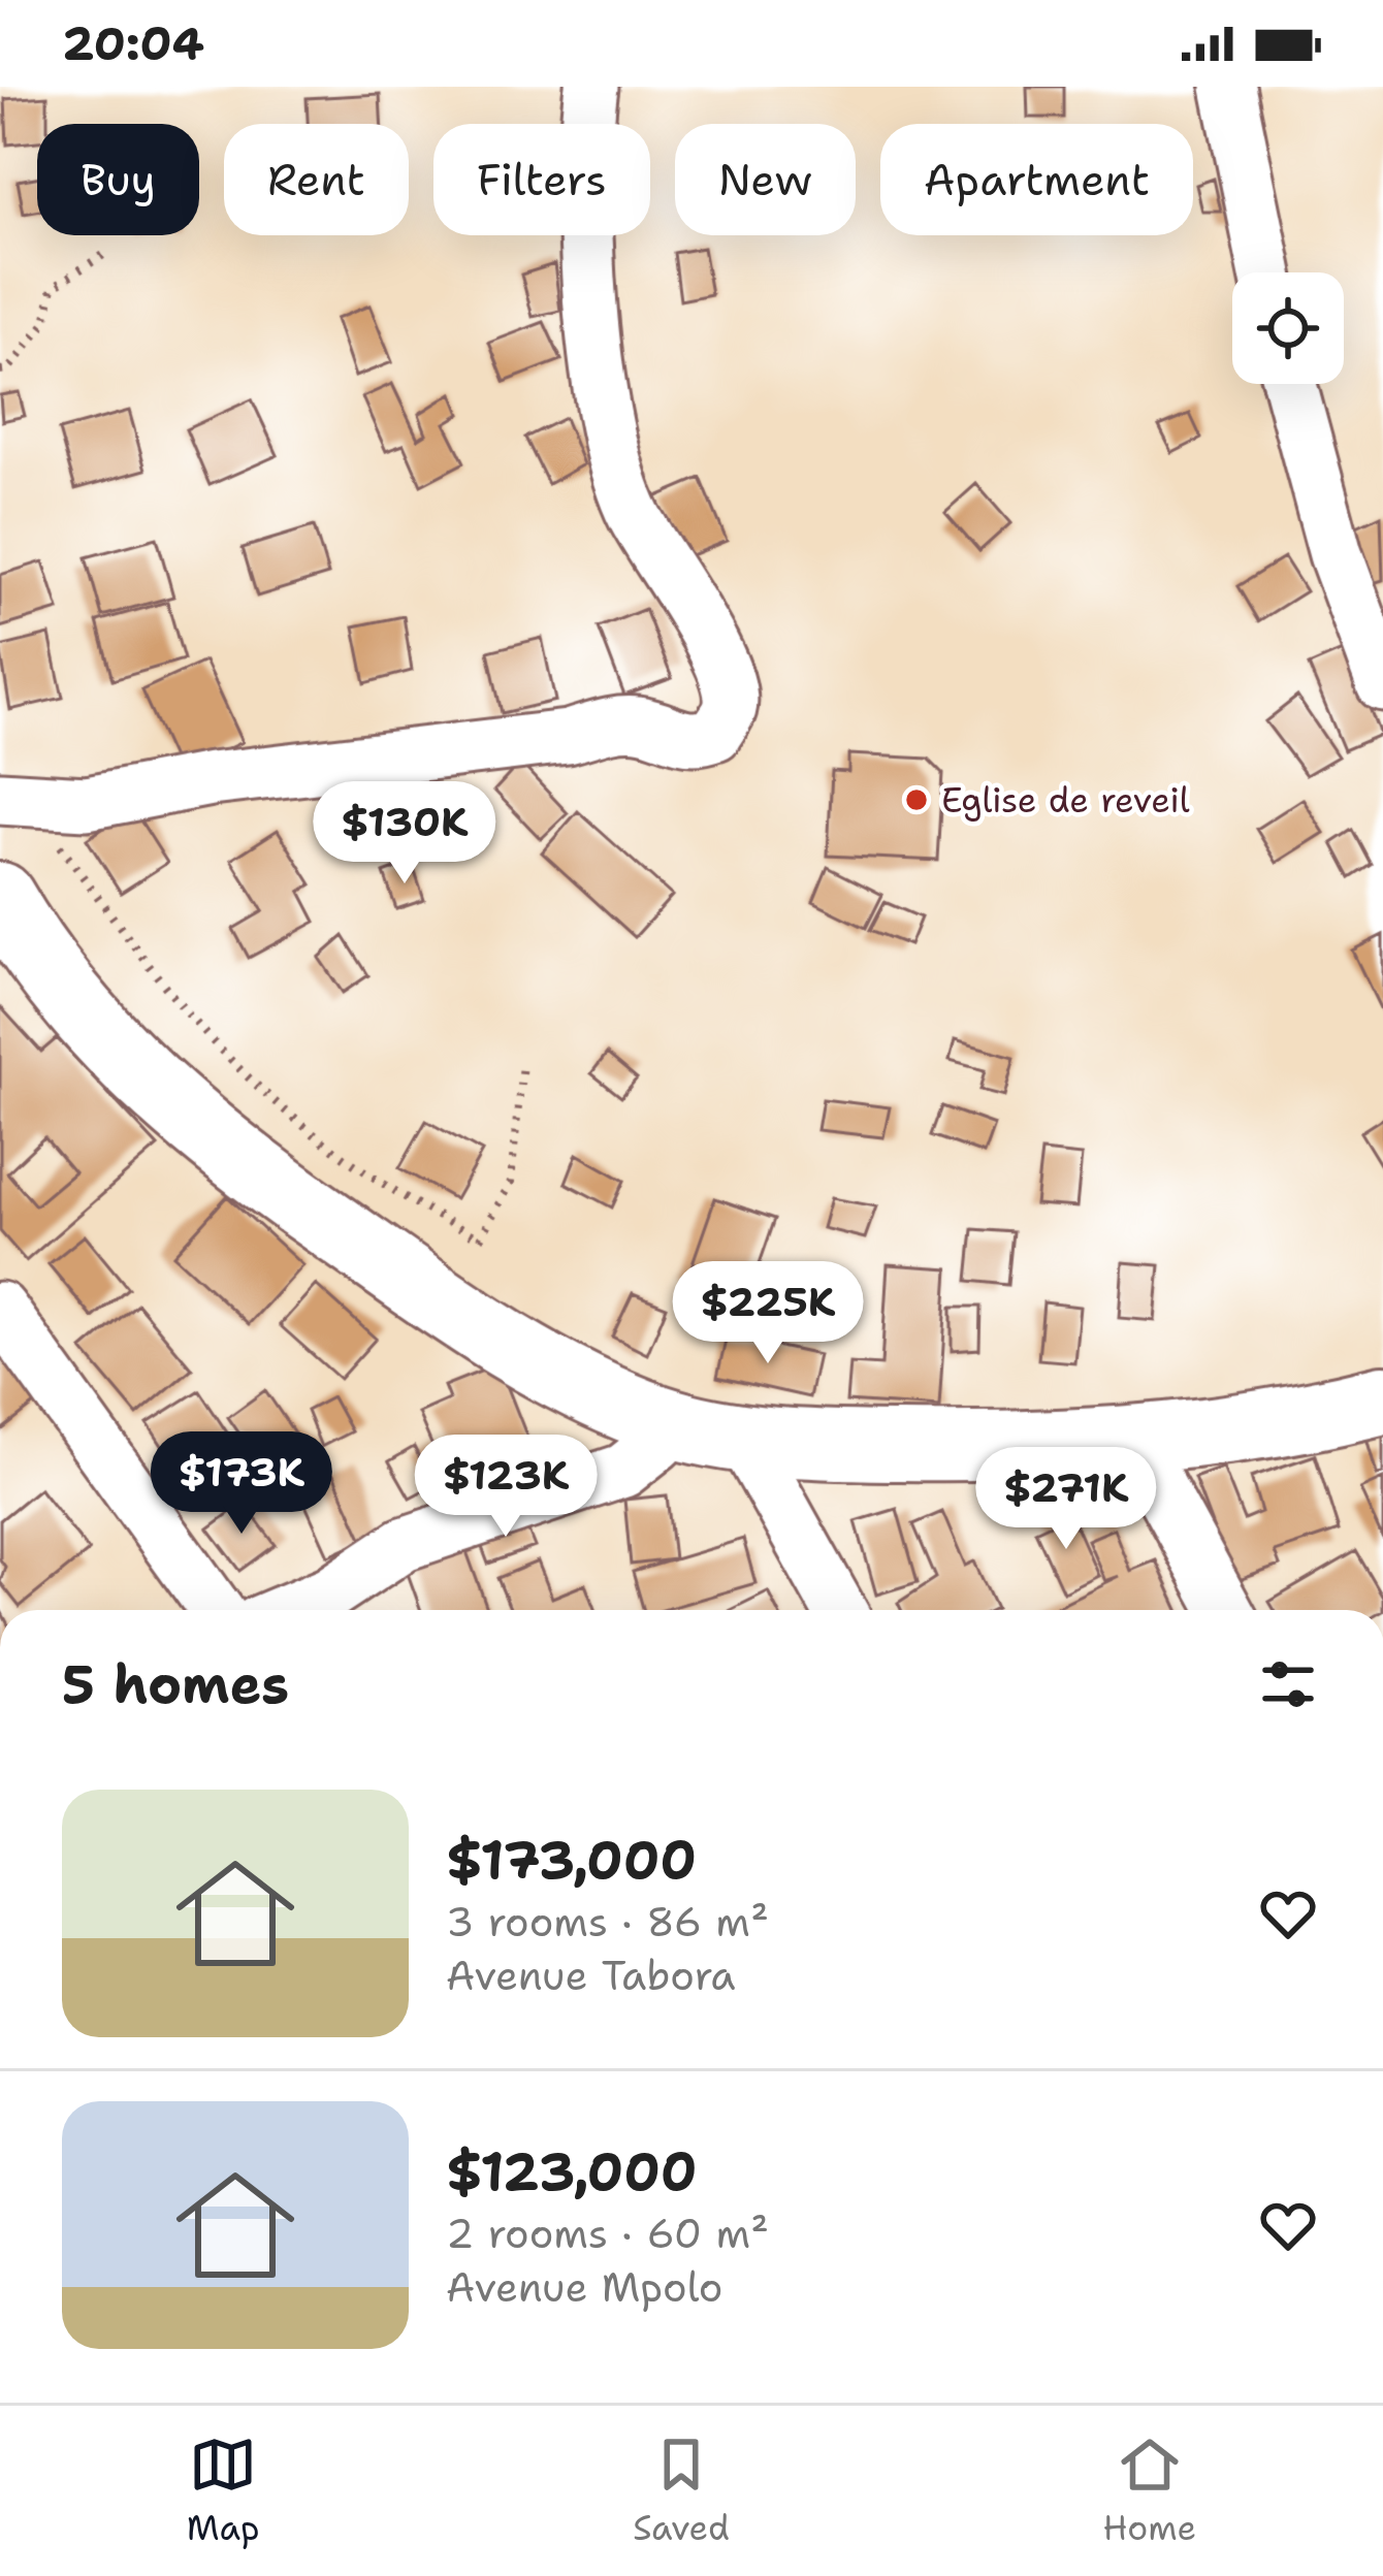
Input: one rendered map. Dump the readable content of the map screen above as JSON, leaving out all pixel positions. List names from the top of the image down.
{
  "places": ["Eglise de reveil"],
  "page": {
    "status": "20:04",
    "chip": [
      "Buy",
      "Rent",
      "Filters",
      "New",
      "Apartment"
    ],
    "price": [
      "$130K",
      "$225K",
      "$173K",
      "$123K",
      "$271K"
    ],
    "heading": "5 homes",
    "list": [
      {
        "name": "$173,000",
        "note": "3 rooms · 86 m² · Avenue Tabora"
      },
      {
        "name": "$123,000",
        "note": "2 rooms · 60 m² · Avenue Mpolo"
      }
    ],
    "tabs": ["Map", "Saved", "Home"]
  }
}
